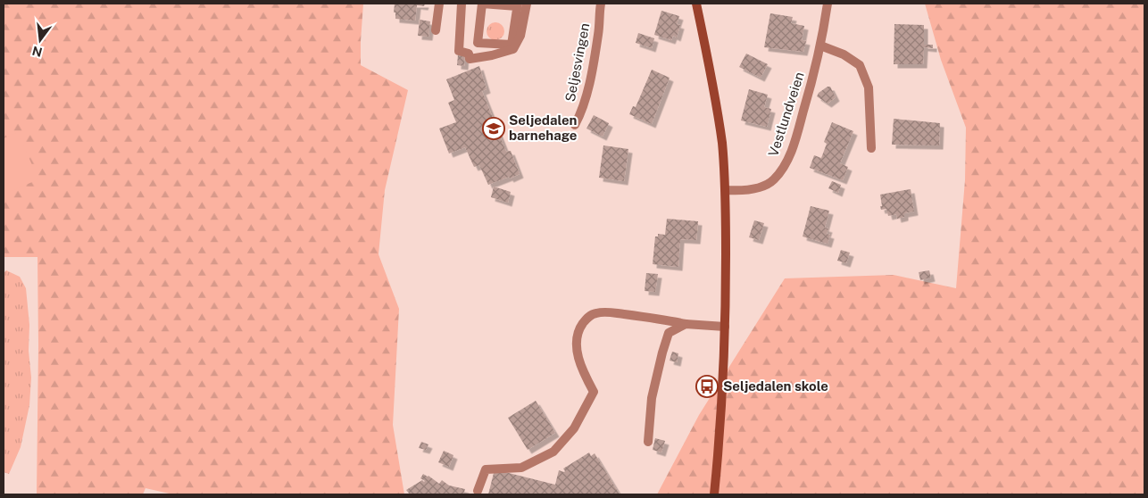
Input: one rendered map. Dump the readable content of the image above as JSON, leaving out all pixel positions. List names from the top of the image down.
{
  "streets": {
    "street": ["Seljesvingen", "Vestlundveien"]
  },
  "places": {
    "school or university": ["Seljedalen barnehage"],
    "bus stop": ["Seljedalen skole"]
  },
  "north": "bottom"
}
